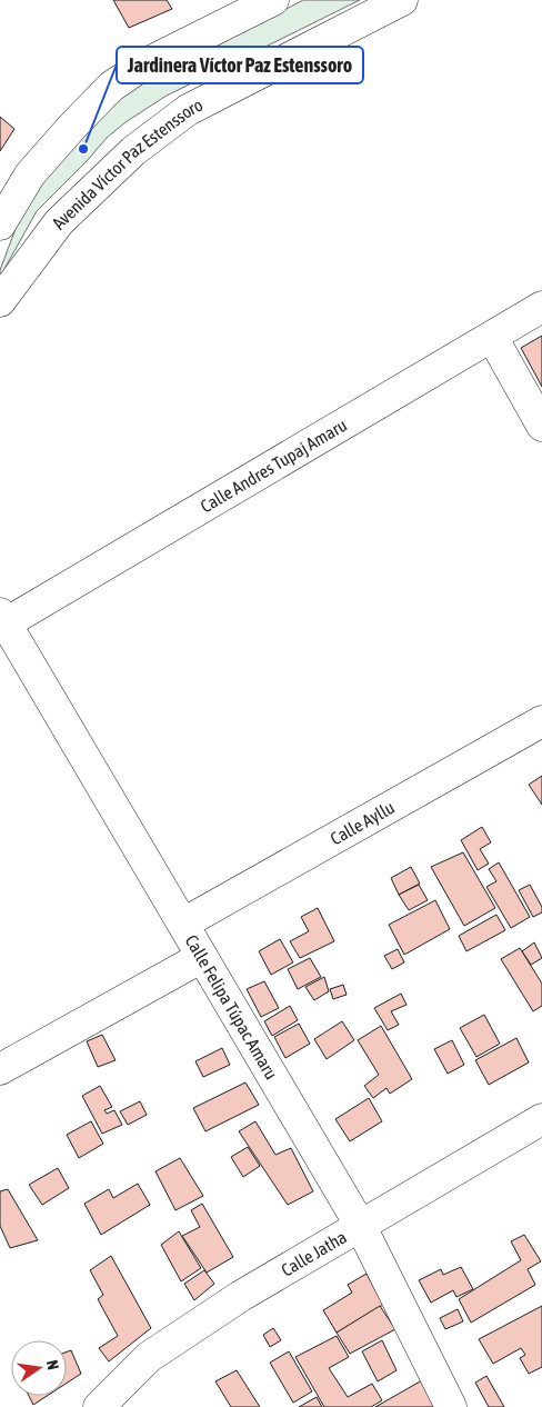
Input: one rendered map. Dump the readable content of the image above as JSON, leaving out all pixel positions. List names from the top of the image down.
{
  "streets": {
    "street": [
      "Avenida Víctor Paz Estenssoro",
      "Calle Andres Tupaj Amaru",
      "Calle Ayllu",
      "Calle Felipa Túpac Amaru",
      "Calle Jatha"
    ]
  },
  "crossings": [
    ["Calle Andres Tupaj Amaru", "Calle Felipa Túpac Amaru"],
    ["Calle Ayllu", "Calle Felipa Túpac Amaru"],
    ["Calle Felipa Túpac Amaru", "Calle Jatha"]
  ],
  "places": ["Jardinera Víctor Paz Estenssoro"],
  "north": "right"
}
